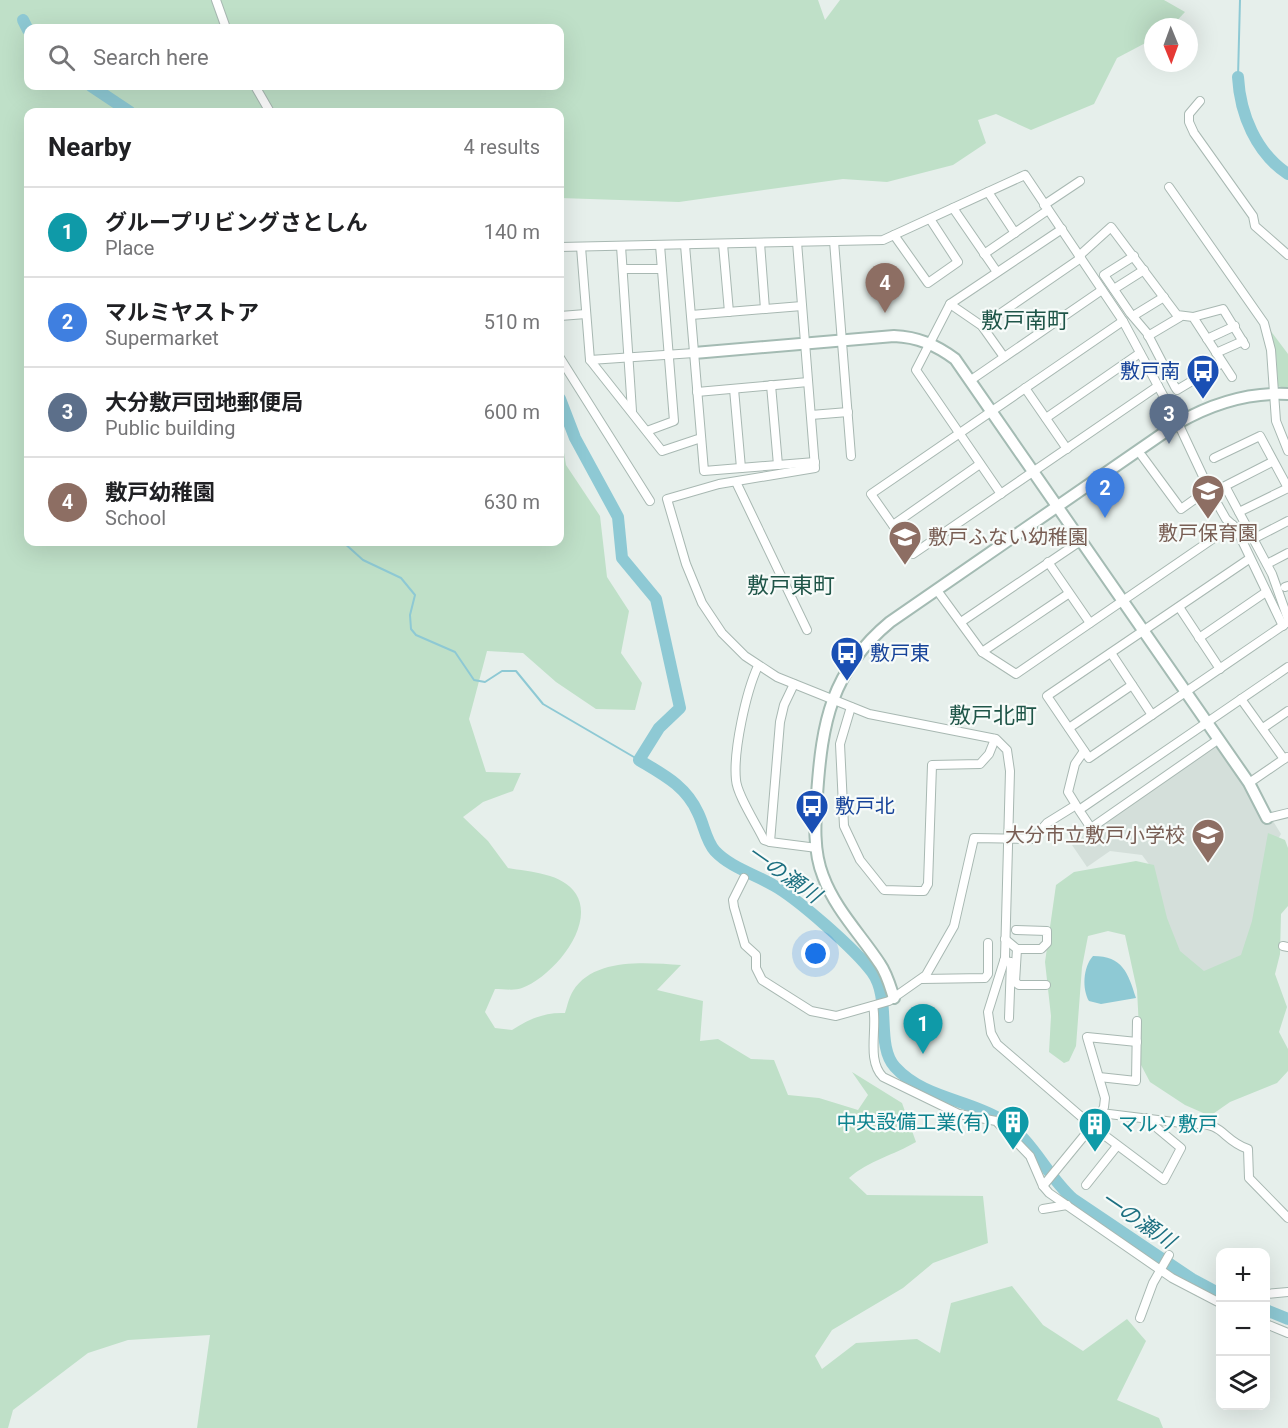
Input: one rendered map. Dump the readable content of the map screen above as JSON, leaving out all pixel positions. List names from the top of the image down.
{
  "districts": ["敷戸南町", "敷戸東町", "敷戸北町"],
  "water": ["一の瀬川"],
  "places": {
    "bus stop": ["敷戸南", "敷戸東", "敷戸北"],
    "school or university": ["敷戸保育園", "敷戸ふない幼稚園", "大分市立敷戸小学校"],
    "building": ["中央設備工業(有)", "マルソ敷戸"]
  },
  "north": "bottom",
  "page": {
    "search": "Search here",
    "heading": ["Nearby", "4 results"],
    "list": [
      {
        "mark": "1",
        "name": "グループリビングさとしん",
        "note": "Place",
        "value": "140 m"
      },
      {
        "mark": "2",
        "name": "マルミヤストア",
        "note": "Supermarket",
        "value": "510 m"
      },
      {
        "mark": "3",
        "name": "大分敷戸団地郵便局",
        "note": "Public building",
        "value": "600 m"
      },
      {
        "mark": "4",
        "name": "敷戸幼稚園",
        "note": "School",
        "value": "630 m"
      }
    ],
    "pins": [
      "4",
      "3",
      "2",
      "1"
    ],
    "map_buttons": ["+", "−"]
  }
}
